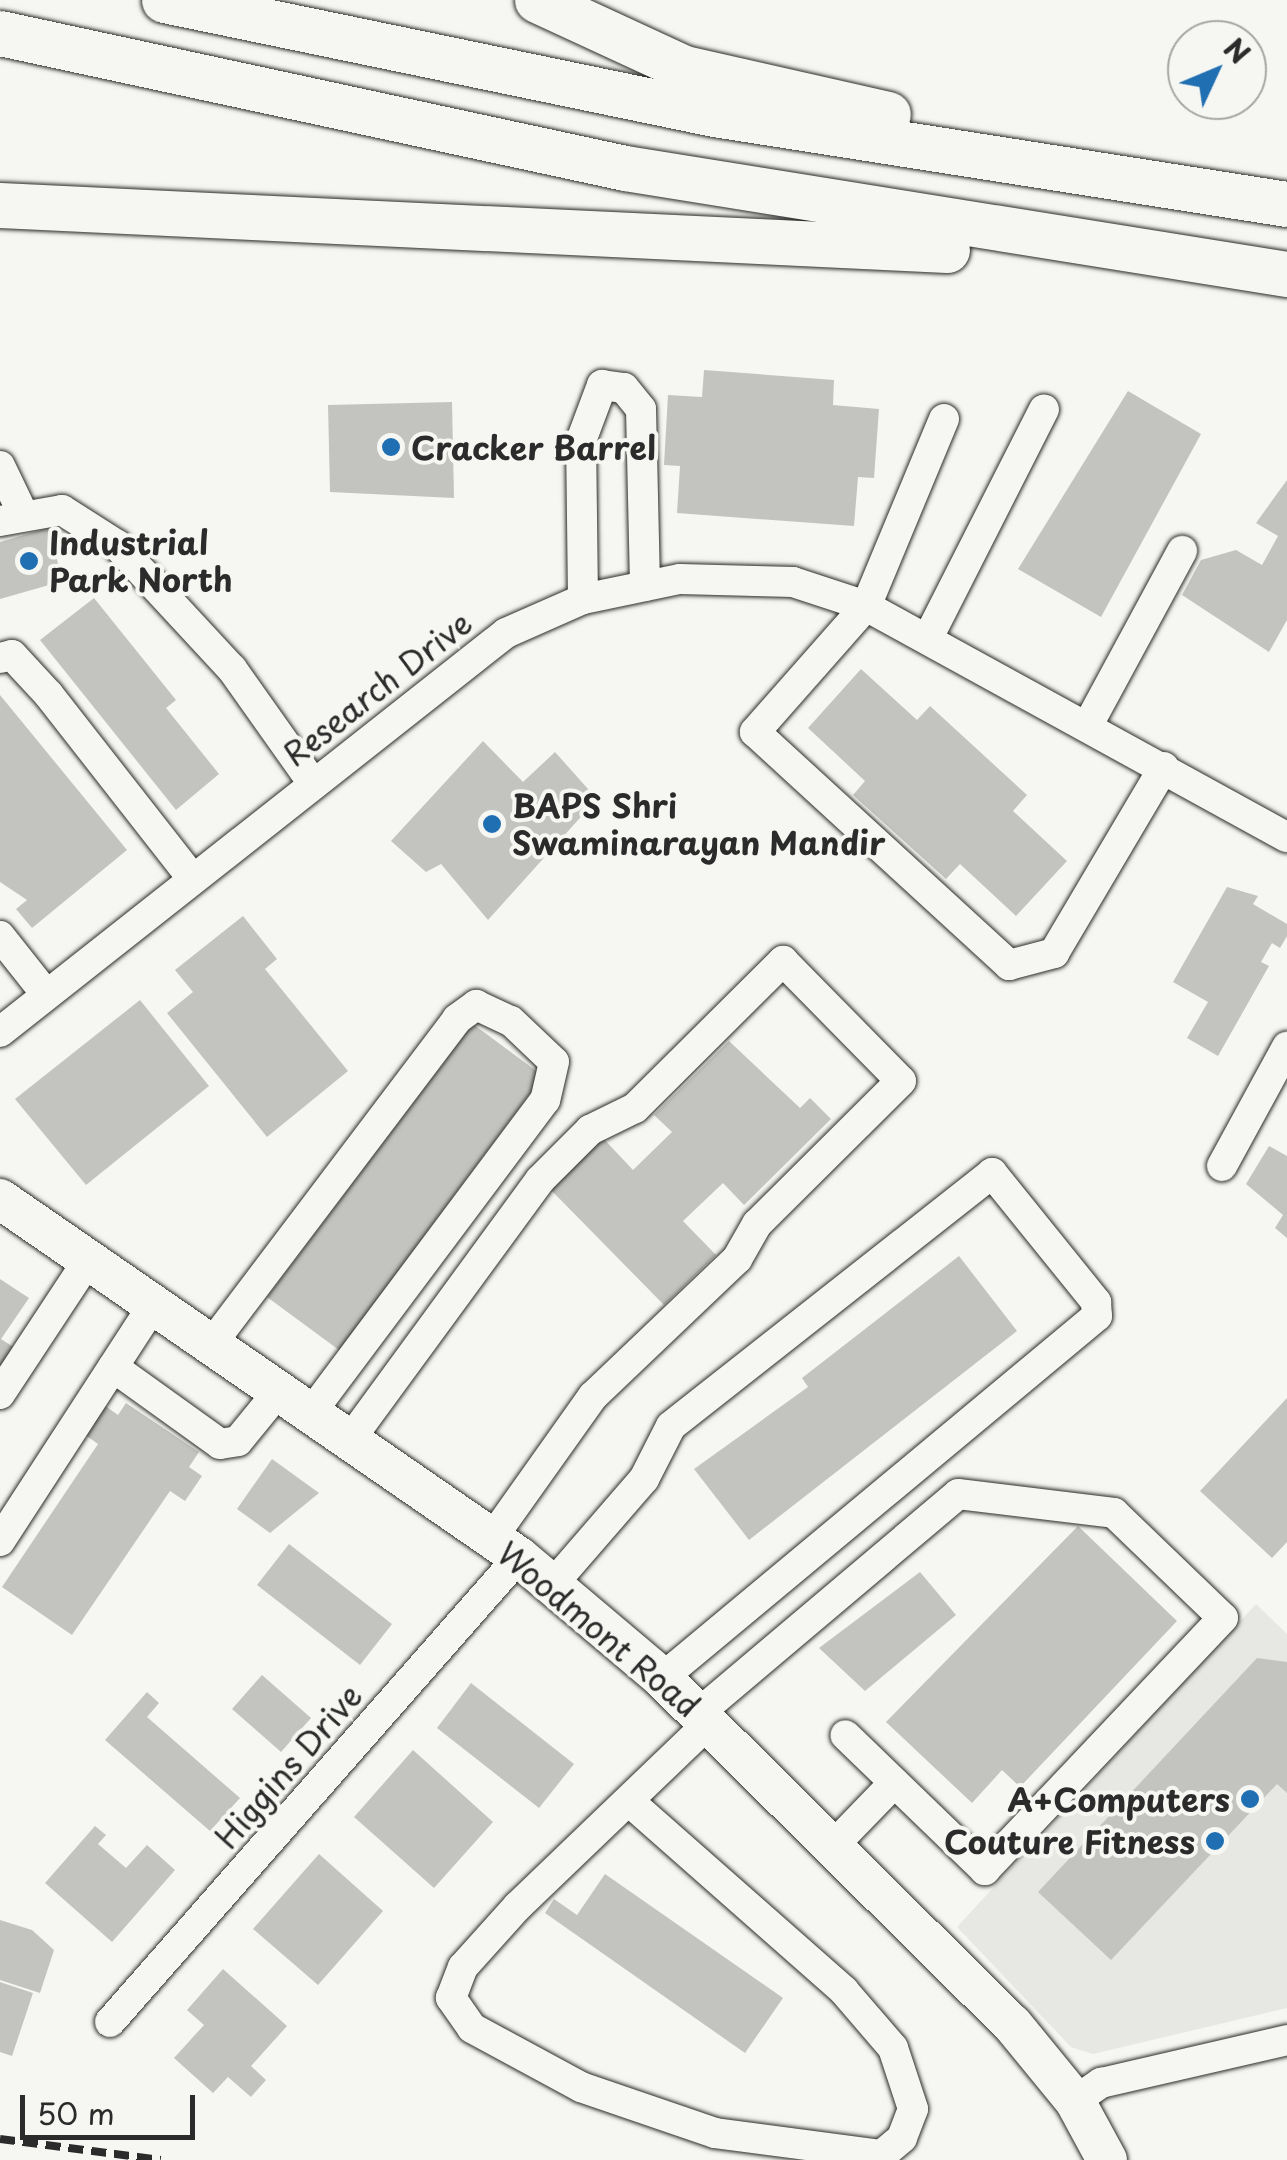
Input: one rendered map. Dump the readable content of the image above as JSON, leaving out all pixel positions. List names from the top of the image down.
{
  "streets": {
    "main road": ["Woodmont Road"],
    "street": ["Research Drive", "Higgins Drive"]
  },
  "crossings": [
    ["Woodmont Road", "Higgins Drive"]
  ],
  "places": [
    "Cracker Barrel",
    "Industrial Park North",
    "BAPS Shri Swaminarayan Mandir",
    "A+Computers",
    "Couture Fitness"
  ],
  "scale_bar": "50 m",
  "north": "top right"
}
